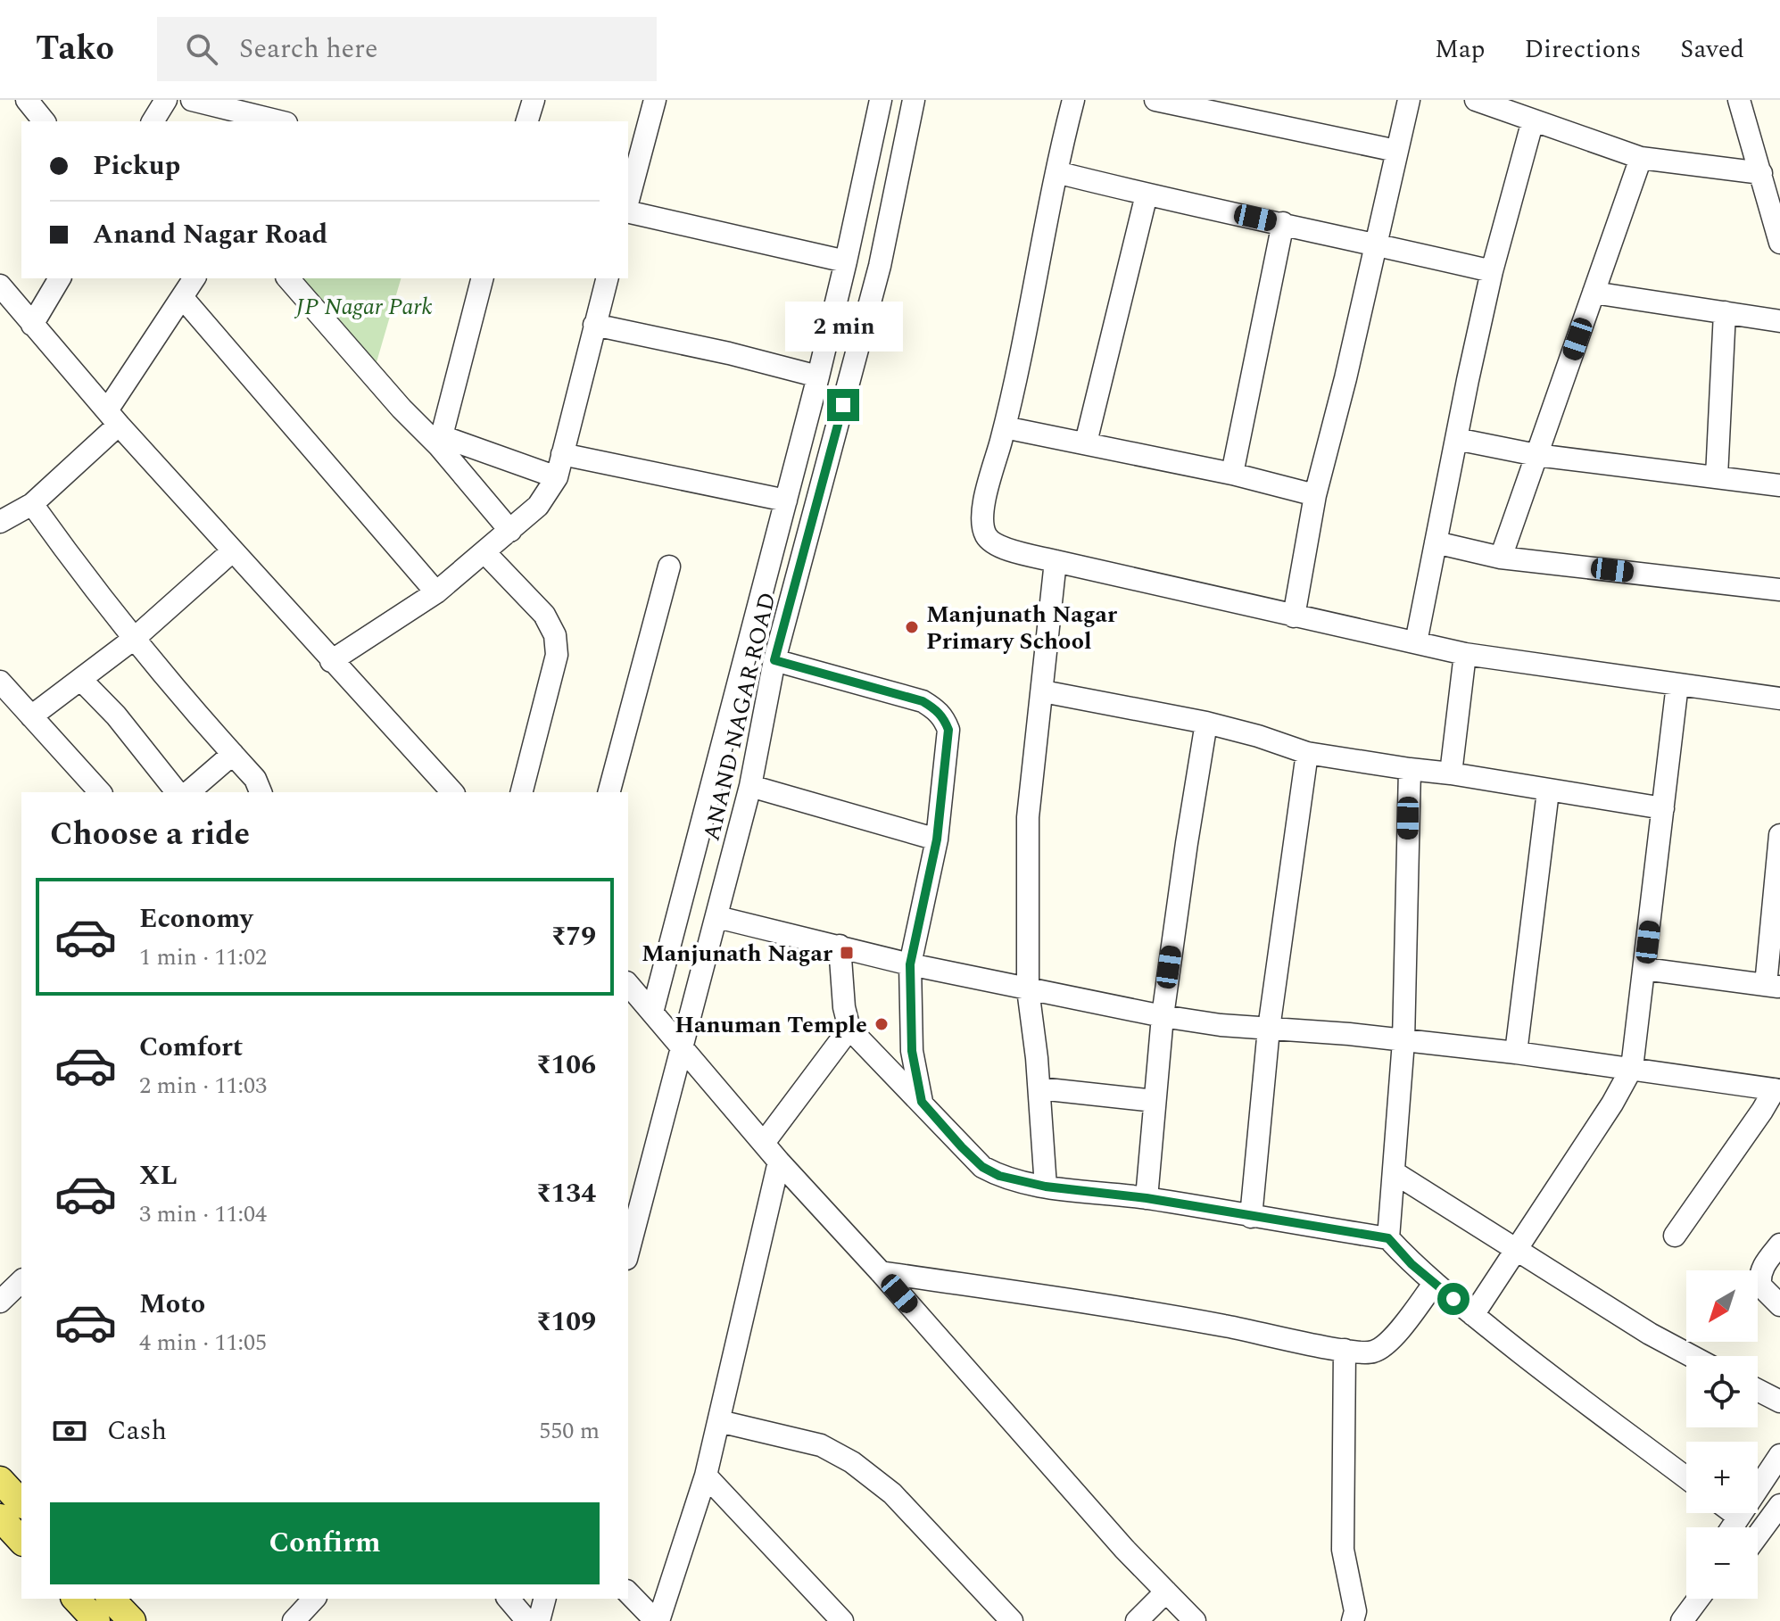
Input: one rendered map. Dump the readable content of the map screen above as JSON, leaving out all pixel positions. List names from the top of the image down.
{
  "streets": {
    "street": ["ANAND NAGAR ROAD"]
  },
  "parks": ["JP Nagar Park"],
  "places": {
    "other": ["Manjunath Nagar Primary School", "Hanuman Temple"],
    "transit": ["Manjunath Nagar"]
  },
  "north": "bottom left",
  "page": {
    "header": "Tako",
    "search": "Search here",
    "nav": ["Map", "Directions", "Saved"],
    "banner": ["Pickup", "Anand Nagar Road"],
    "bubble": "2 min",
    "heading": "Choose a ride",
    "list": [
      {
        "name": "Economy",
        "note": "1 min · 11:02",
        "value": "₹79"
      },
      {
        "name": "Comfort",
        "note": "2 min · 11:03",
        "value": "₹106"
      },
      {
        "name": "XL",
        "note": "3 min · 11:04",
        "value": "₹134"
      },
      {
        "name": "Moto",
        "note": "4 min · 11:05",
        "value": "₹109"
      }
    ],
    "map_buttons": ["+", "−"],
    "pay": ["Cash", "550 m"],
    "buttons": "Confirm"
  }
}
